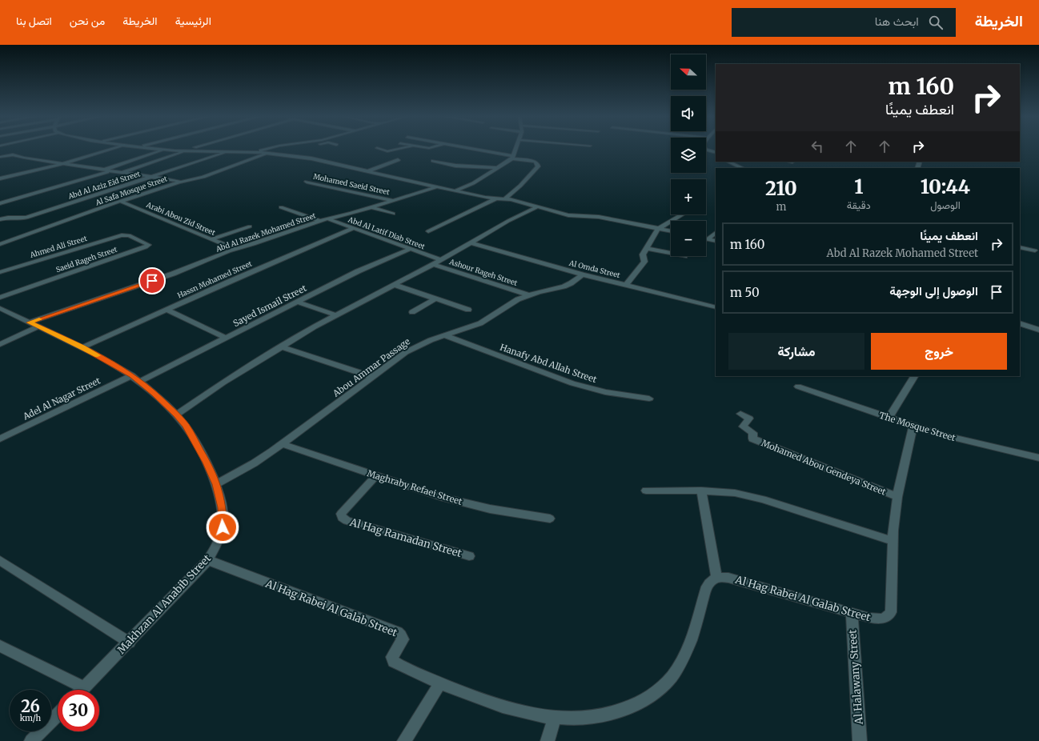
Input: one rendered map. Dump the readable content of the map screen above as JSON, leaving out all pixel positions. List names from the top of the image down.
{
  "streets": {
    "street": [
      "Mohamed Saeid Street",
      "Abd Al Aziz Eid Street",
      "Al Safa Mosque Street",
      "Arabi Abou Zid Street",
      "Abd Al Razek Mohamed Street",
      "Abd Al Latif Diab Street",
      "Ahmed Ali Street",
      "Saeid Rageh Street",
      "Al Omda Street",
      "Ashour Rageh Street",
      "Hassn Mohamed Street",
      "Sayed Ismail Street",
      "Hanafy Abd Allah Street",
      "Abou Ammar Passage",
      "Adel Al Nagar Street",
      "The Mosque Street",
      "Mohamed Abou Gendeya Street",
      "Maghraby Refaei Street",
      "Al Hag Ramadan Street",
      "Al Hag Rabei Al Galab Street",
      "Makhzan Al Anabib Street",
      "Al Halawany Street"
    ]
  },
  "crossings": [
    ["Mohamed Saeid Street", "Abd Al Razek Mohamed Street"],
    ["Al Safa Mosque Street", "Arabi Abou Zid Street"],
    ["Arabi Abou Zid Street", "Abd Al Razek Mohamed Street"],
    ["Abd Al Razek Mohamed Street", "Abd Al Latif Diab Street"],
    ["Abd Al Razek Mohamed Street", "Makhzan Al Anabib Street"],
    ["Abd Al Latif Diab Street", "Hassn Mohamed Street"],
    ["Abd Al Latif Diab Street", "Sayed Ismail Street"],
    ["Ahmed Ali Street", "Saeid Rageh Street"],
    ["Al Omda Street", "Abou Ammar Passage"],
    ["Ashour Rageh Street", "Abou Ammar Passage"],
    ["Hassn Mohamed Street", "Makhzan Al Anabib Street"],
    ["Sayed Ismail Street", "Adel Al Nagar Street"],
    ["Sayed Ismail Street", "Makhzan Al Anabib Street"],
    ["Hanafy Abd Allah Street", "Abou Ammar Passage"],
    ["Abou Ammar Passage", "Maghraby Refaei Street"],
    ["Abou Ammar Passage", "Makhzan Al Anabib Street"],
    ["Adel Al Nagar Street", "Makhzan Al Anabib Street"],
    ["The Mosque Street", "Al Hag Rabei Al Galab Street"],
    ["Mohamed Abou Gendeya Street", "Al Hag Rabei Al Galab Street"],
    ["Maghraby Refaei Street", "Al Hag Ramadan Street"],
    ["Al Hag Rabei Al Galab Street", "Makhzan Al Anabib Street"],
    ["Al Hag Rabei Al Galab Street", "Al Halawany Street"]
  ],
  "north": "left",
  "page": {
    "header": "الخريطة",
    "search": "ابحث هنا",
    "nav": [
      "الرئيسية",
      "الخريطة",
      "من نحن",
      "اتصل بنا"
    ],
    "map_buttons": ["+", "−"],
    "turn": ["160 m", "انعطف يمينًا"],
    "eta": [
      "10:44",
      "الوصول",
      "1",
      "دقيقة",
      "210",
      "m"
    ],
    "list": [
      {
        "name": "انعطف يمينًا",
        "note": "Abd Al Razek Mohamed Street",
        "value": "160 m"
      },
      {
        "name": "الوصول إلى الوجهة",
        "value": "50 m"
      }
    ],
    "buttons": ["خروج", "مشاركة"],
    "speed": "26 km/h",
    "limit": "30"
  }
}
